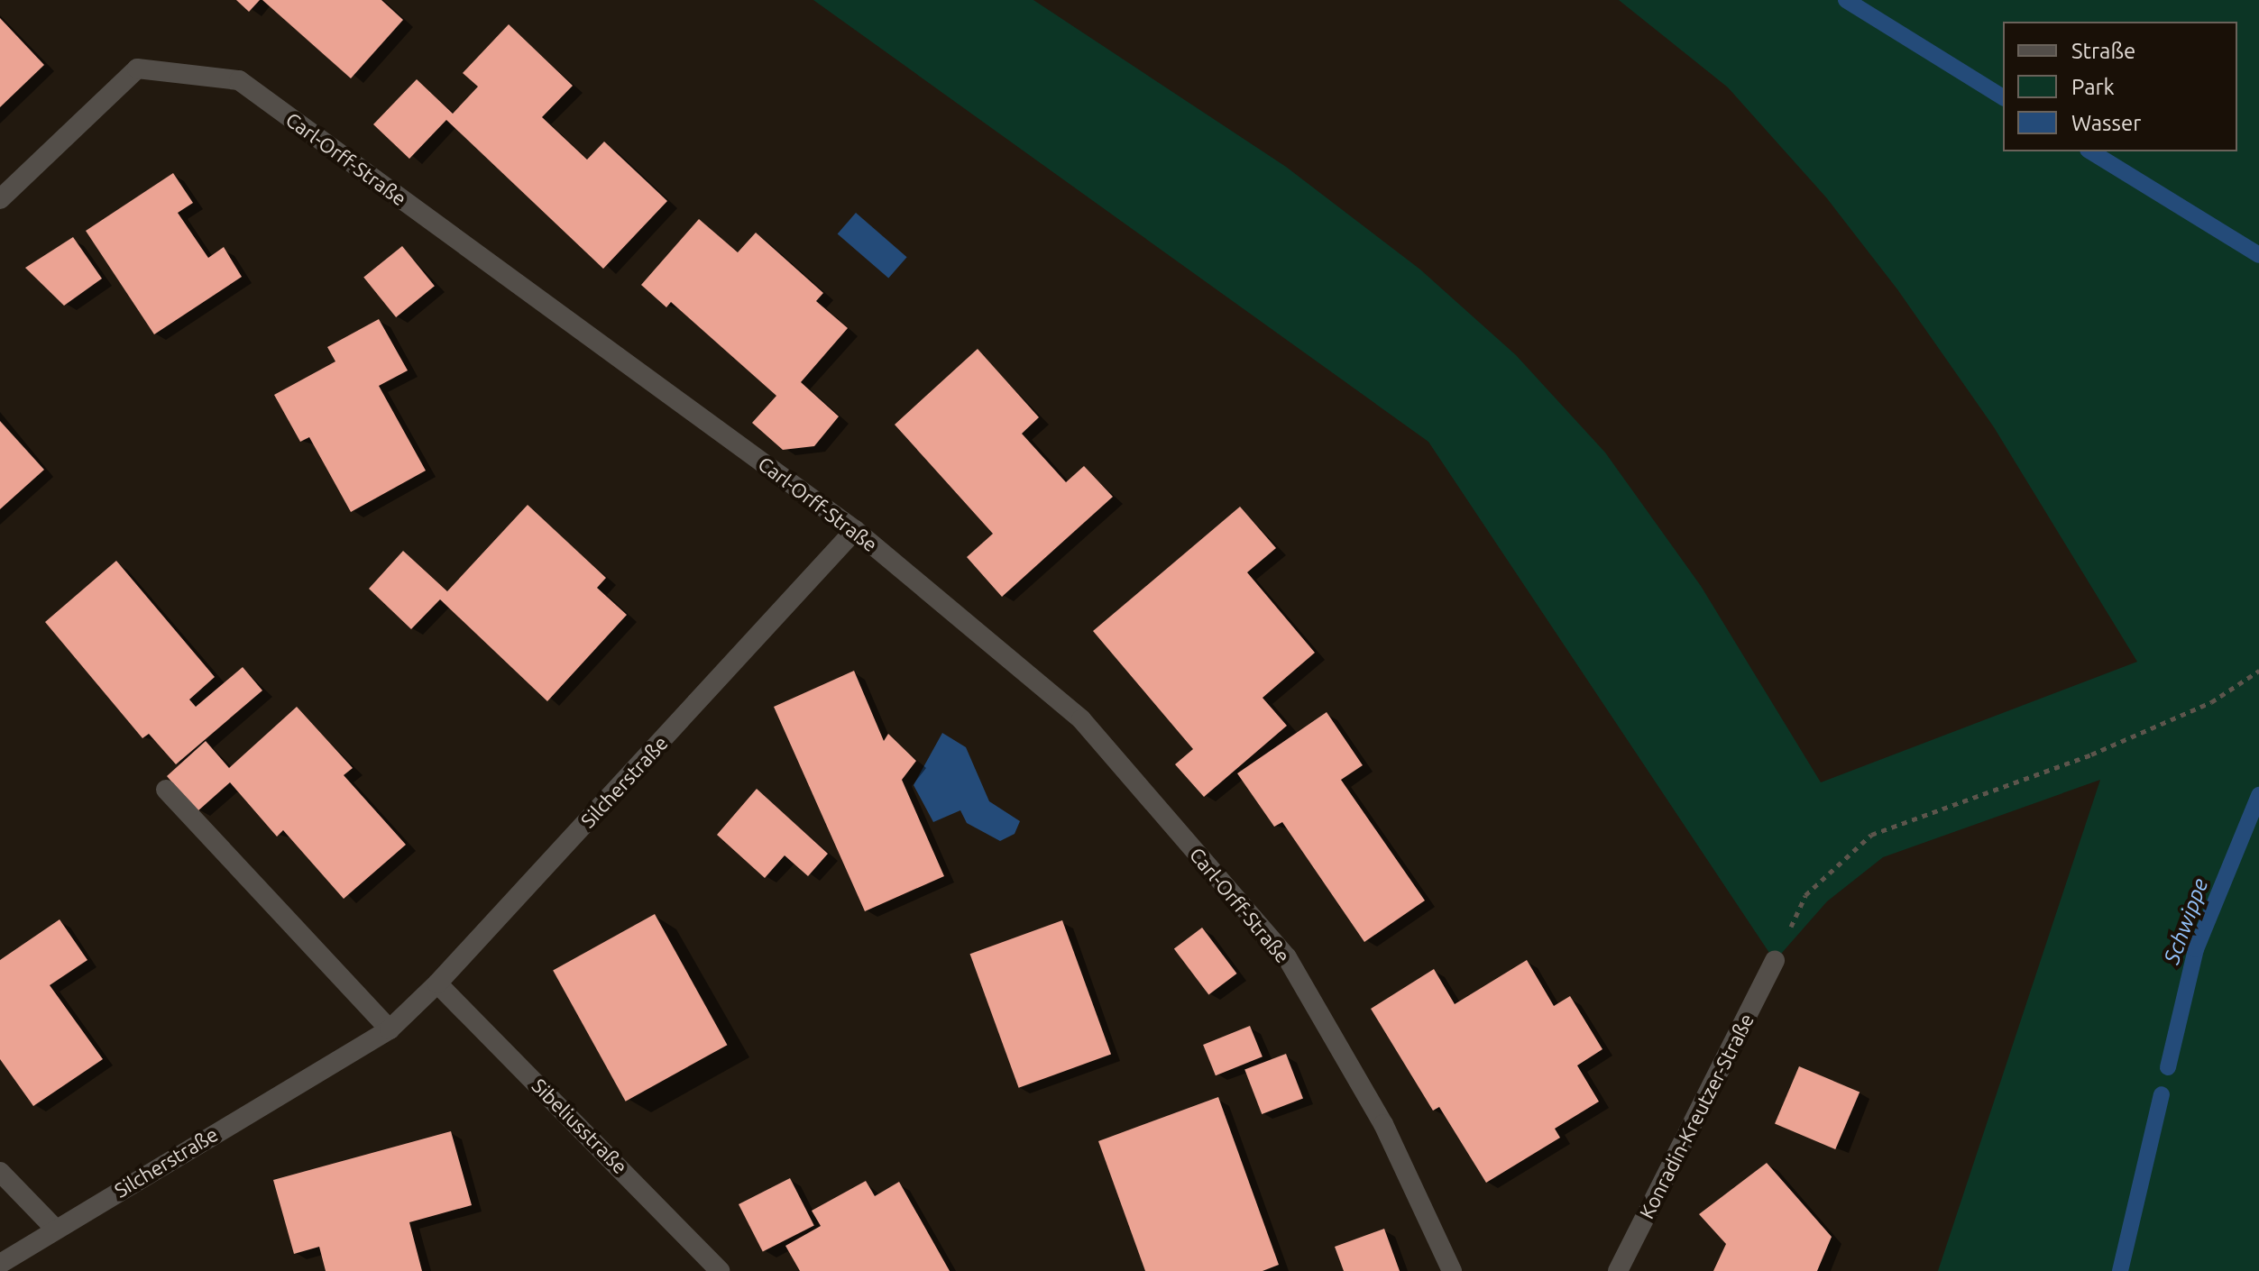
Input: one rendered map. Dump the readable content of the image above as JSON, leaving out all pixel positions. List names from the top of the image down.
{
  "streets": {
    "street": [
      "Carl-Orff-Straße",
      "Silcherstraße",
      "Konradin-Kreutzer-Straße",
      "Sibeliusstraße"
    ]
  },
  "crossings": [
    ["Carl-Orff-Straße", "Silcherstraße"],
    ["Silcherstraße", "Sibeliusstraße"]
  ],
  "water": ["Schwippe"],
  "legend": ["Straße", "Park", "Wasser"]
}
